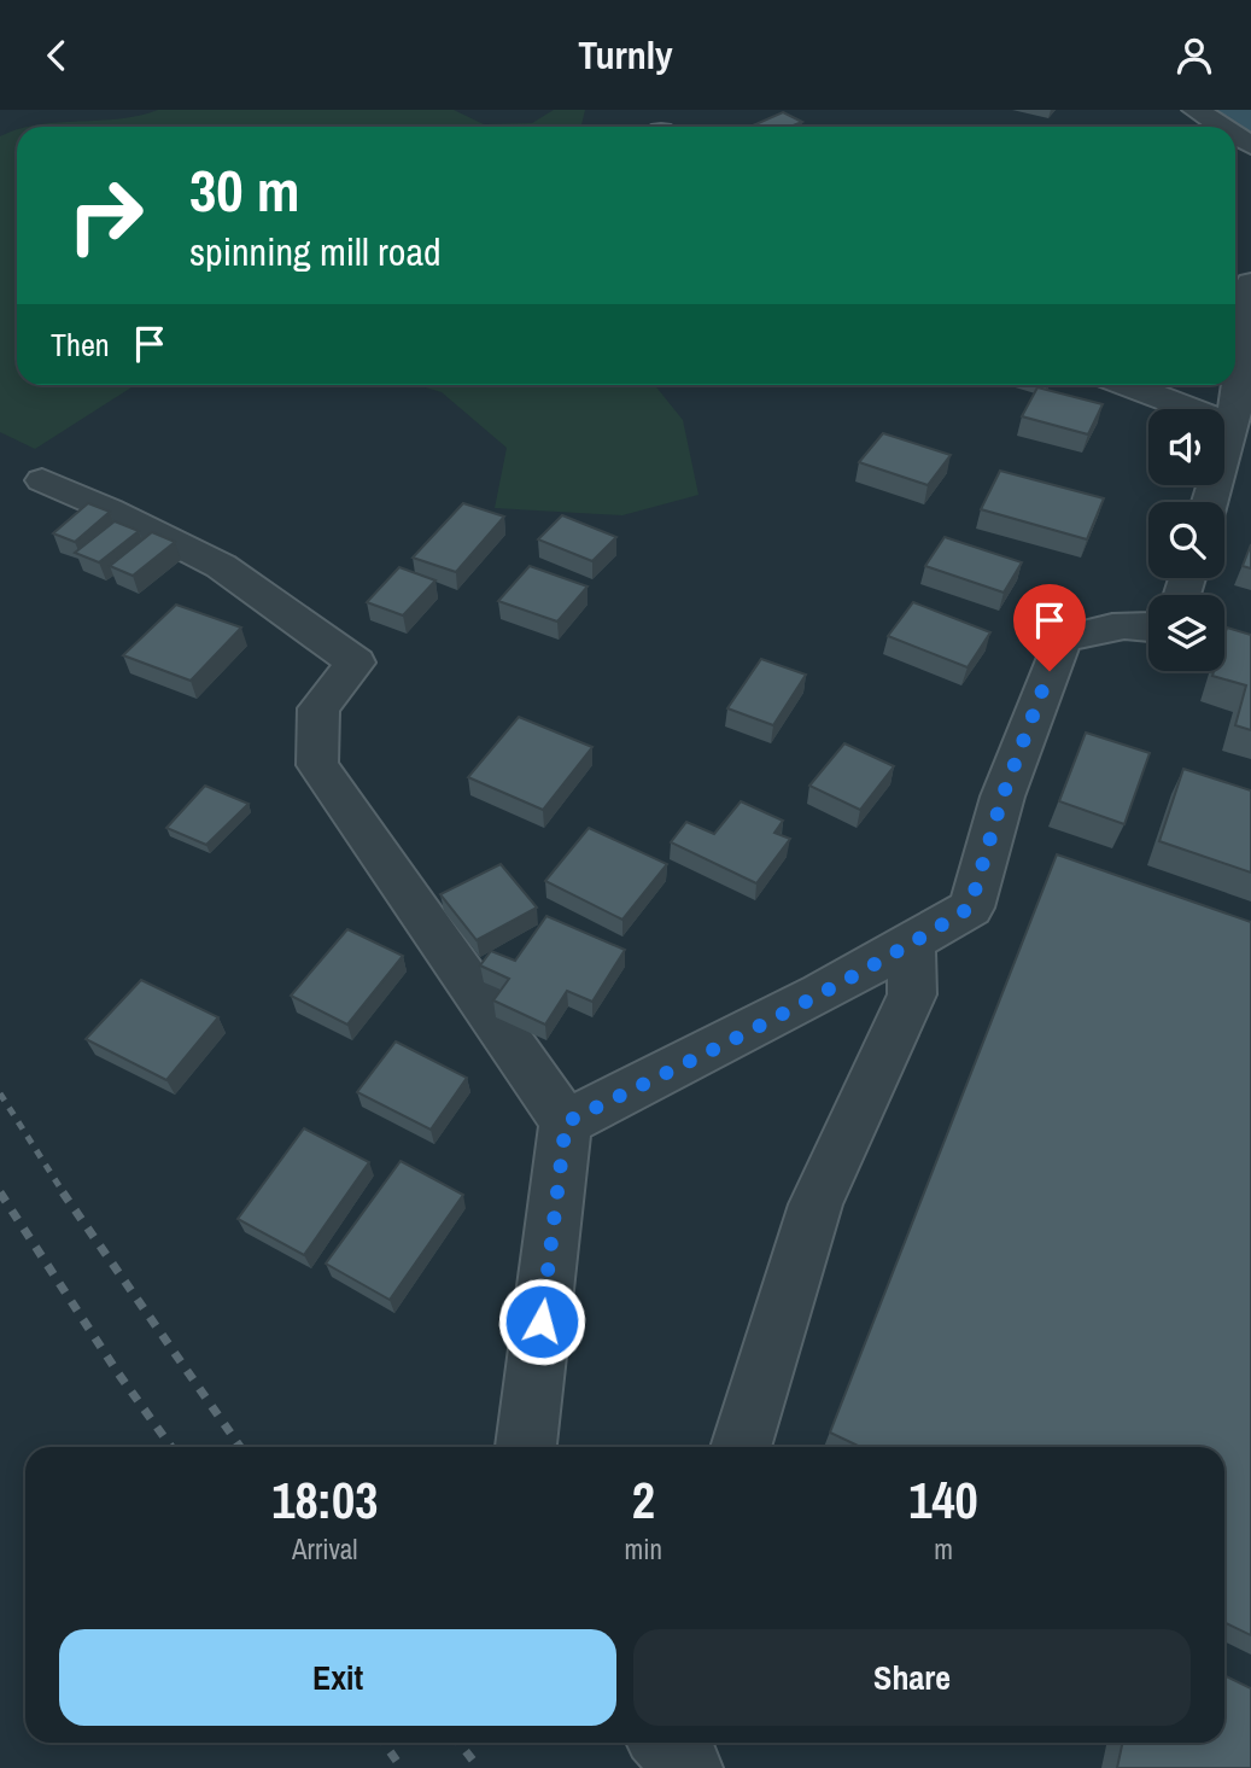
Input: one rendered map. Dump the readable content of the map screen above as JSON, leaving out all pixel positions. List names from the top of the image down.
{
  "page": {
    "header": "Turnly",
    "turn": ["30 m", "spinning mill road"],
    "then": "Then",
    "eta": [
      "18:03",
      "Arrival",
      "2",
      "min",
      "140",
      "m"
    ],
    "buttons": ["Exit", "Share"]
  }
}
